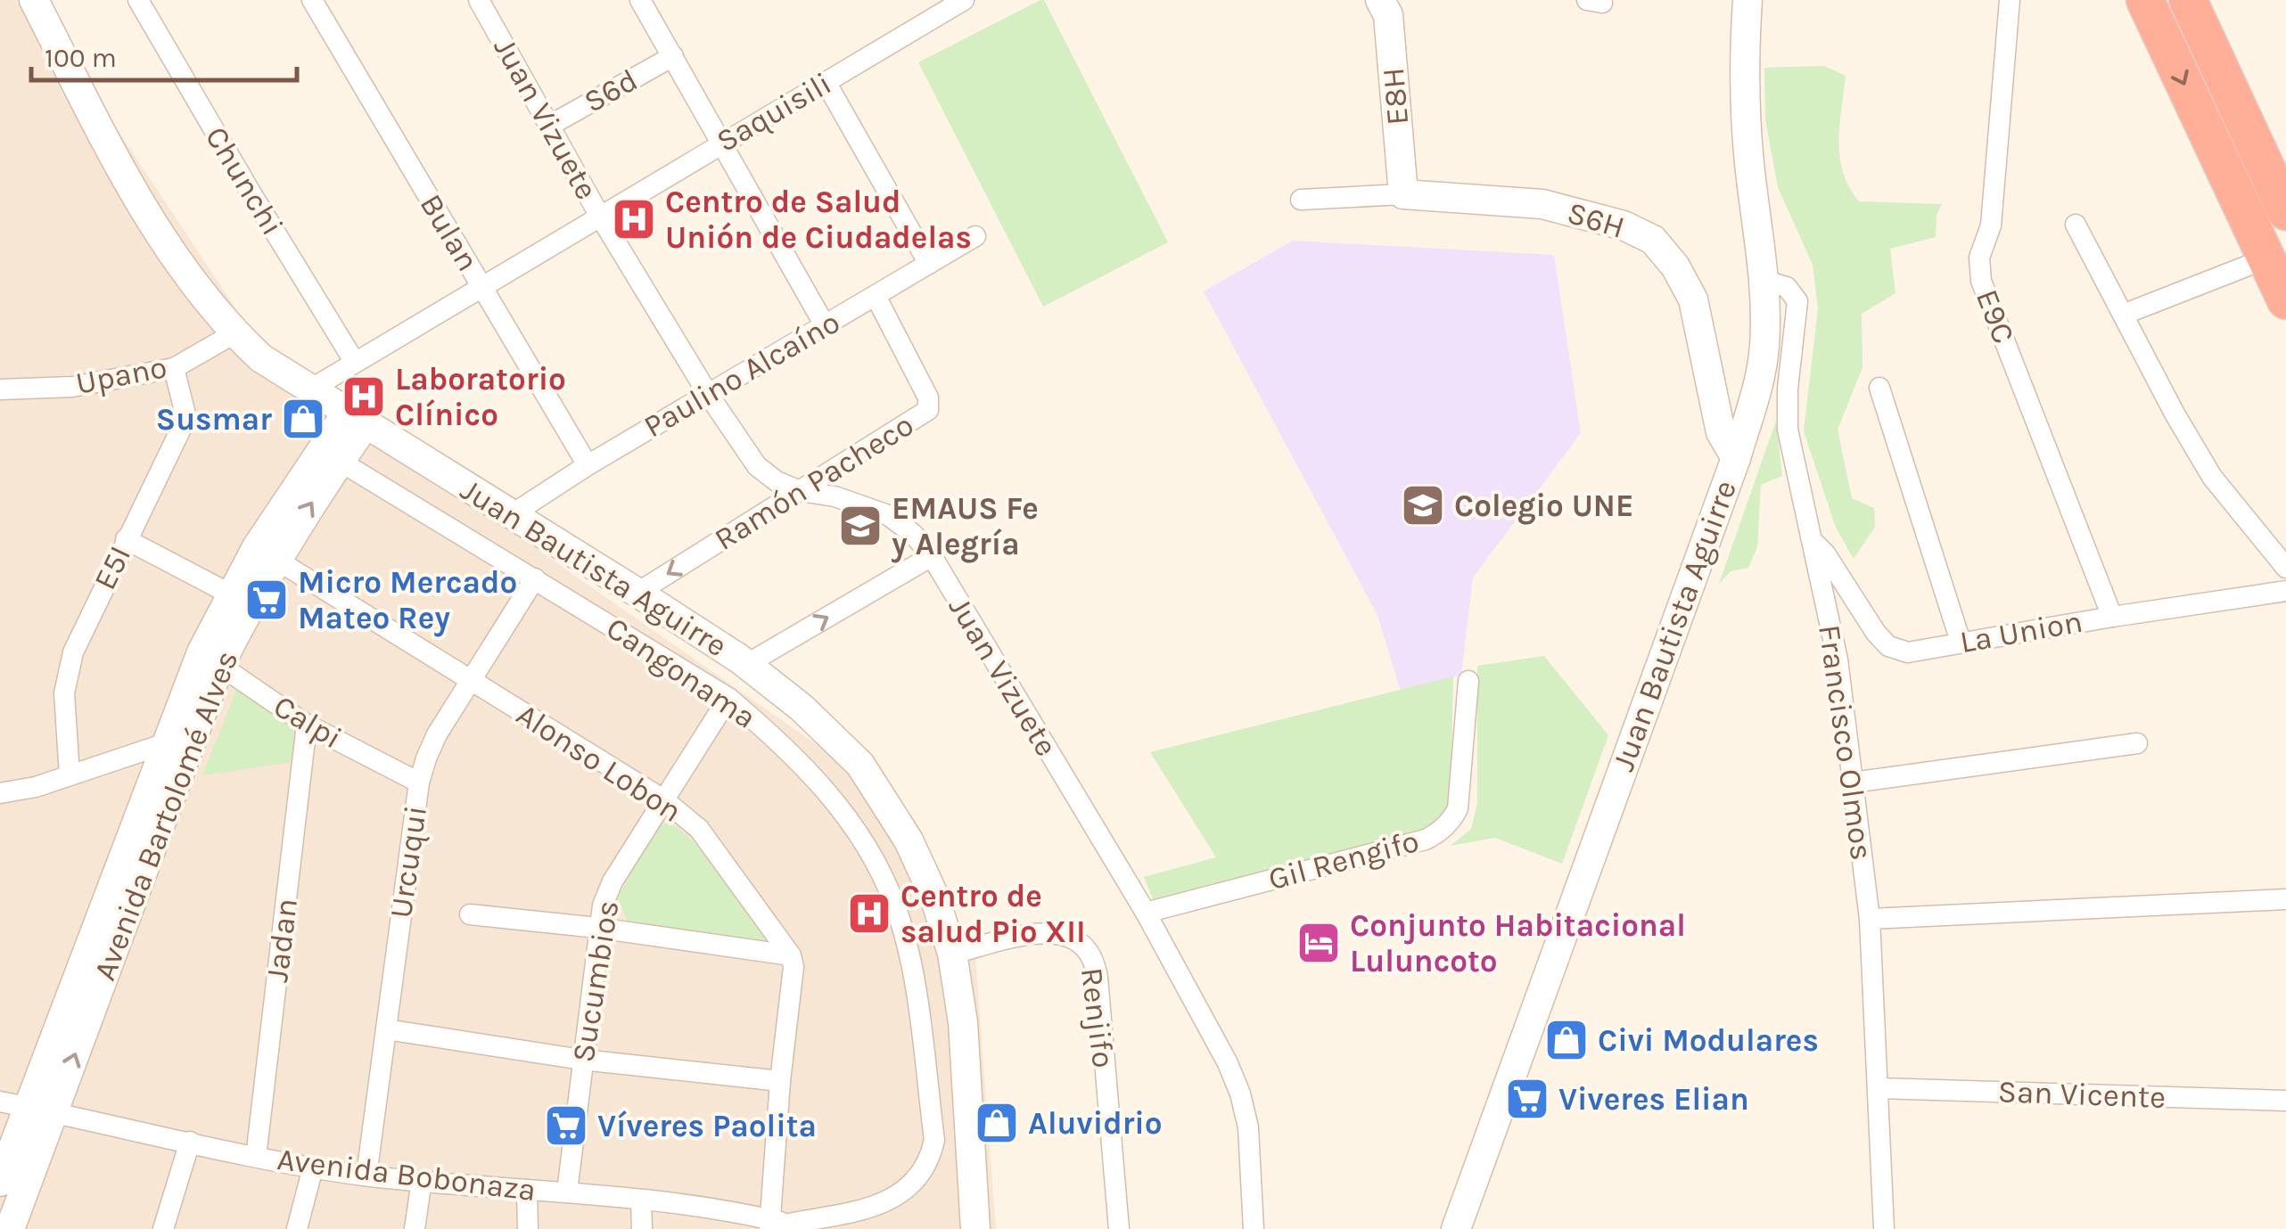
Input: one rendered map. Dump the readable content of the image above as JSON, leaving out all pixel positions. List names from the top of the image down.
{
  "streets": {
    "main road": [
      "E8H",
      "S6H",
      "Juan Bautista Aguirre",
      "Avenida Bartolomé Alves"
    ],
    "street": [
      "S6d",
      "Saquisili",
      "Juan Vizuete",
      "Chunchi",
      "Bulan",
      "E9C",
      "Paulino Alcaíno",
      "Upano",
      "Ramón Pacheco",
      "E5I",
      "La Union",
      "Cangonama",
      "Calpi",
      "Francisco Olmos",
      "Alonso Lobon",
      "Gil Rengifo",
      "Urcuqui",
      "Jadan",
      "Sucumbios",
      "Renjifo",
      "San Vicente",
      "Avenida Bobonaza"
    ]
  },
  "crossings": [
    ["S6d", "Juan Vizuete"],
    ["E8H", "S6H"],
    ["Saquisili", "Juan Vizuete"],
    ["Saquisili", "Chunchi"],
    ["Saquisili", "Bulan"],
    ["Saquisili", "Juan Bautista Aguirre"],
    ["Juan Vizuete", "Paulino Alcaíno"],
    ["Juan Vizuete", "Ramón Pacheco"],
    ["Juan Vizuete", "Gil Rengifo"],
    ["S6H", "Juan Bautista Aguirre"],
    ["Bulan", "Paulino Alcaíno"],
    ["E9C", "La Union"],
    ["Paulino Alcaíno", "Ramón Pacheco"],
    ["Paulino Alcaíno", "Juan Bautista Aguirre"],
    ["Upano", "E5I"],
    ["Upano", "Juan Bautista Aguirre"],
    ["Ramón Pacheco", "Juan Bautista Aguirre"],
    ["Juan Bautista Aguirre", "Francisco Olmos"],
    ["Juan Bautista Aguirre", "Avenida Bartolomé Alves"],
    ["Juan Bautista Aguirre", "Renjifo"],
    ["La Union", "Francisco Olmos"],
    ["Cangonama", "Avenida Bartolomé Alves"],
    ["Cangonama", "Urcuqui"],
    ["Cangonama", "Sucumbios"],
    ["Cangonama", "Avenida Bobonaza"],
    ["Calpi", "Avenida Bartolomé Alves"],
    ["Calpi", "Urcuqui"],
    ["Calpi", "Jadan"],
    ["Francisco Olmos", "San Vicente"],
    ["Alonso Lobon", "Avenida Bartolomé Alves"],
    ["Alonso Lobon", "Urcuqui"],
    ["Alonso Lobon", "Sucumbios"],
    ["Avenida Bartolomé Alves", "Avenida Bobonaza"],
    ["Urcuqui", "Avenida Bobonaza"],
    ["Jadan", "Avenida Bobonaza"],
    ["Sucumbios", "Avenida Bobonaza"]
  ],
  "places": {
    "hospital": ["Centro de Salud Unión de Ciudadelas", "Laboratorio Clínico", "Centro de salud Pio XII"],
    "shop": ["Susmar", "Civi Modulares", "Aluvidrio"],
    "school or university": ["Colegio UNE", "EMAUS Fe y Alegría"],
    "supermarket": ["Micro Mercado Mateo Rey", "Viveres Elian", "Víveres Paolita"],
    "hotel": ["Conjunto Habitacional Luluncoto"]
  },
  "scale_bar": "100 m"
}
